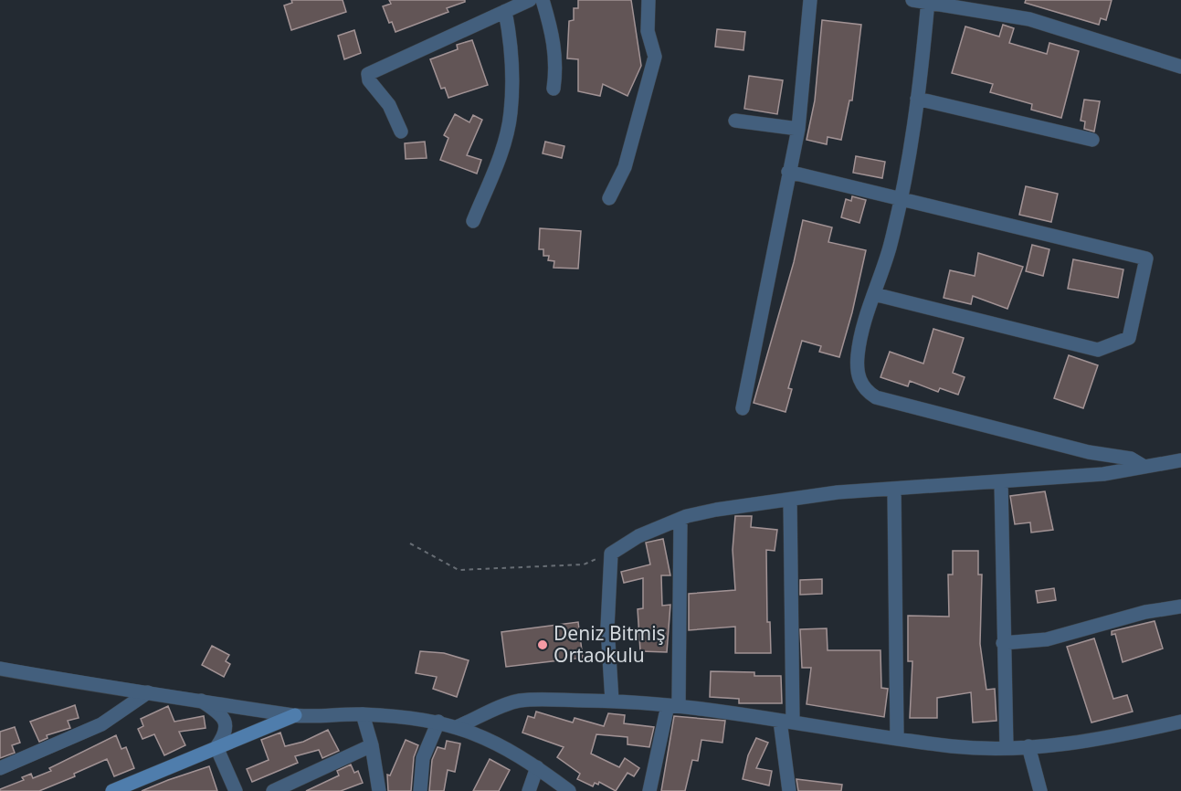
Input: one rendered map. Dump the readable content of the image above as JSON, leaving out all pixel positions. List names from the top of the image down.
{
  "places": ["Deniz Bitmiş Ortaokulu"]
}
